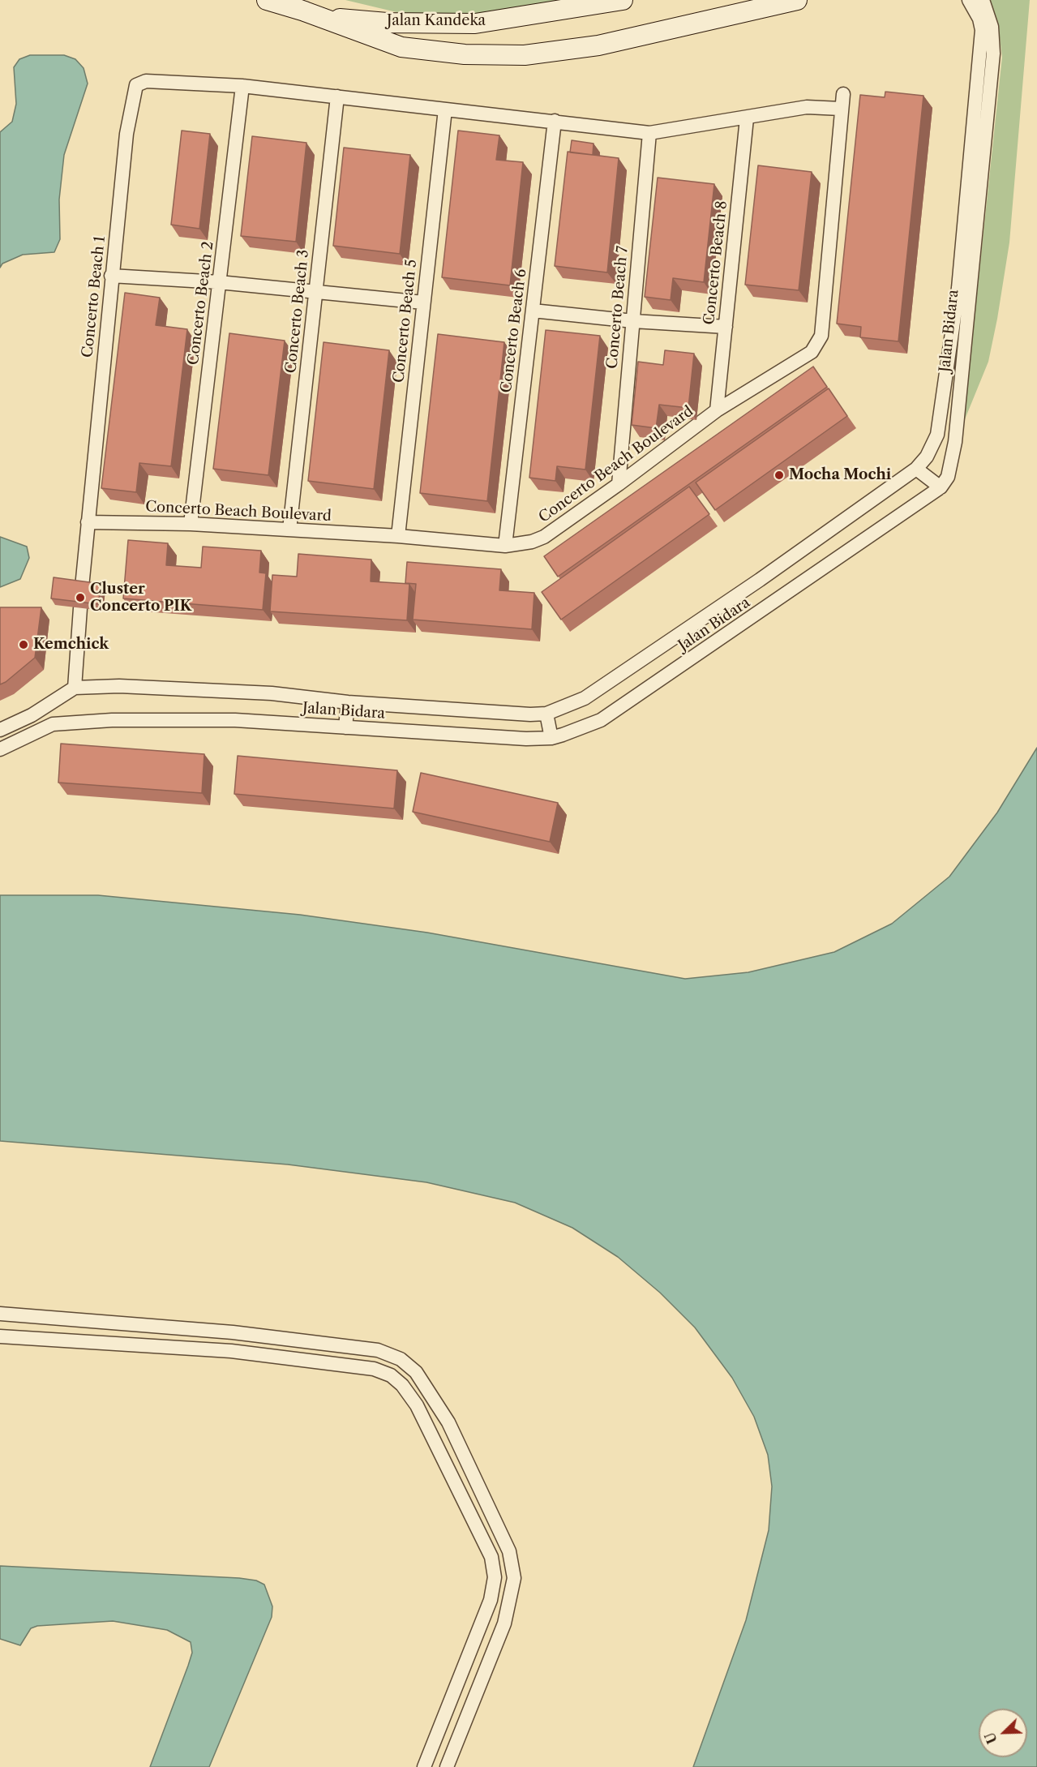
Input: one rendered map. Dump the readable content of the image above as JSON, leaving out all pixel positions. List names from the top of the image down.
{
  "streets": {
    "main road": ["Jalan Kandeka"],
    "street": [
      "Concerto Beach 8",
      "Concerto Beach 1",
      "Concerto Beach 2",
      "Concerto Beach 7",
      "Concerto Beach 3",
      "Concerto Beach 5",
      "Concerto Beach 6",
      "Jalan Bidara",
      "Concerto Beach Boulevard"
    ]
  },
  "crossings": [
    ["Concerto Beach 8", "Concerto Beach Boulevard"],
    ["Concerto Beach 1", "Concerto Beach 2"],
    ["Concerto Beach 1", "Concerto Beach Boulevard"],
    ["Concerto Beach 2", "Concerto Beach Boulevard"],
    ["Concerto Beach 7", "Concerto Beach Boulevard"],
    ["Concerto Beach 3", "Concerto Beach Boulevard"],
    ["Concerto Beach 5", "Concerto Beach Boulevard"],
    ["Concerto Beach 6", "Concerto Beach Boulevard"]
  ],
  "places": ["Mocha Mochi", "Cluster Concerto PIK", "Kemchick"],
  "north": "bottom left"
}
